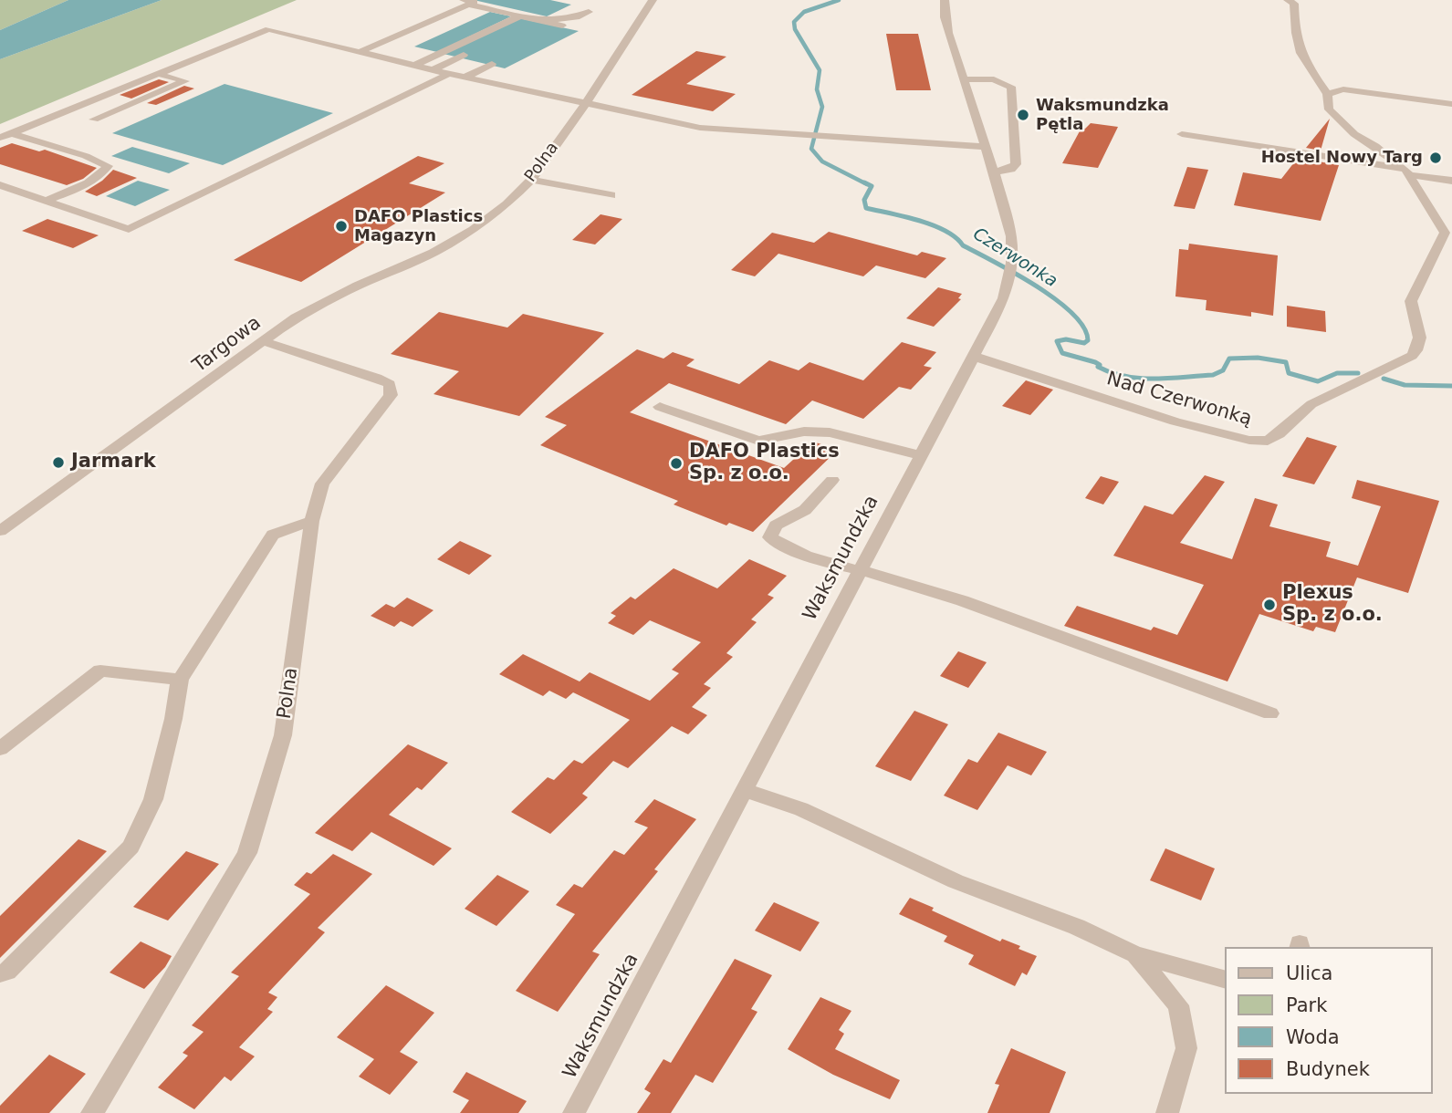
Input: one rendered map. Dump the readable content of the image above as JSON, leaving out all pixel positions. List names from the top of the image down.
{
  "streets": {
    "street": [
      "Polna",
      "Targowa",
      "Nad Czerwonką",
      "Waksmundzka"
    ]
  },
  "crossings": [
    ["Polna", "Targowa"],
    ["Nad Czerwonką", "Waksmundzka"]
  ],
  "water": ["Czerwonka"],
  "places": [
    "Waksmundzka Pętla",
    "Hostel Nowy Targ",
    "DAFO Plastics Magazyn",
    "Jarmark",
    "DAFO Plastics Sp. z o.o.",
    "Plexus Sp. z o.o."
  ],
  "legend": [
    "Ulica",
    "Park",
    "Woda",
    "Budynek"
  ]
}
